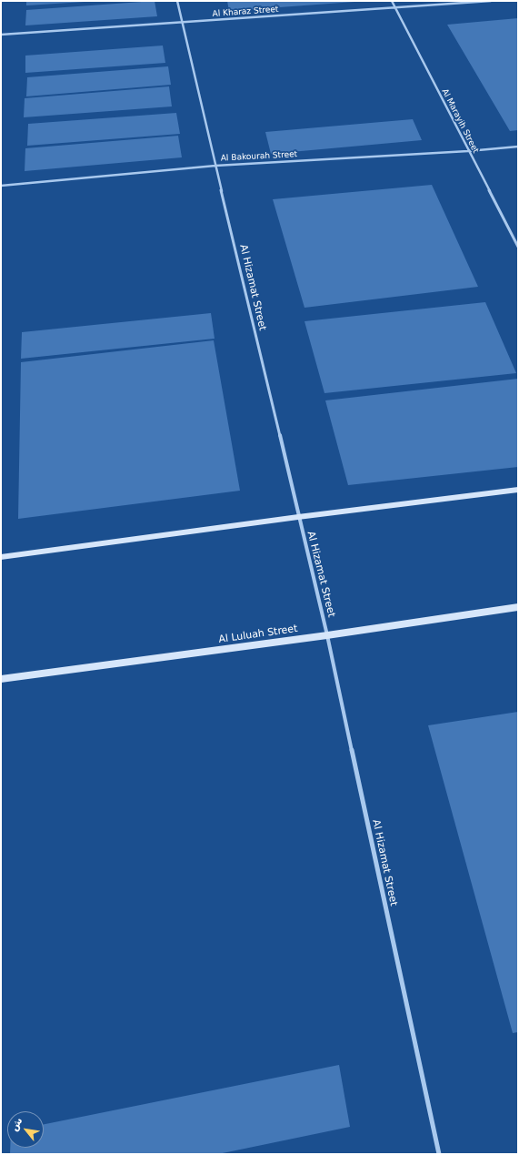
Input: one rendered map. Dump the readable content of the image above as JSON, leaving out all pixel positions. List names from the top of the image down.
{
  "streets": {
    "street": [
      "Al Kharaz Street",
      "Al Marayih Street",
      "Al Bakourah Street",
      "Al Hizamat Street",
      "Al Luluah Street"
    ]
  },
  "crossings": [
    ["Al Kharaz Street", "Al Marayih Street"],
    ["Al Kharaz Street", "Al Hizamat Street"],
    ["Al Marayih Street", "Al Bakourah Street"],
    ["Al Bakourah Street", "Al Hizamat Street"],
    ["Al Hizamat Street", "Al Luluah Street"]
  ],
  "north": "top left"
}
